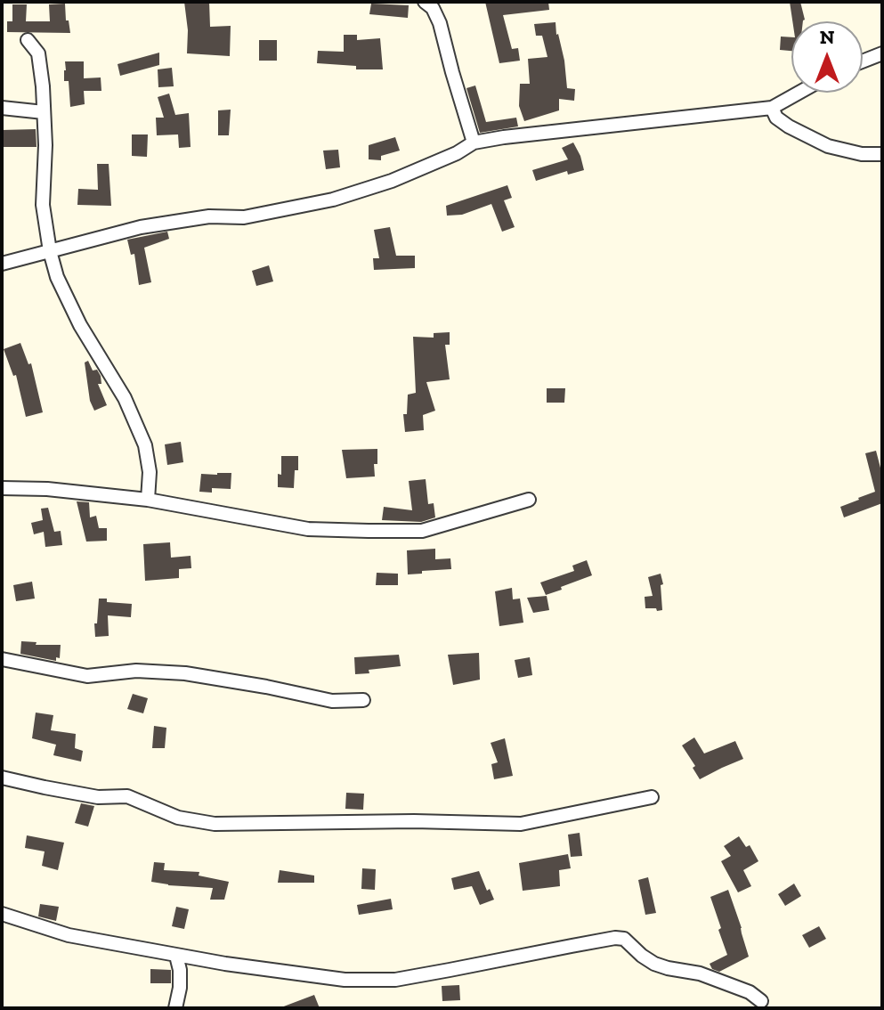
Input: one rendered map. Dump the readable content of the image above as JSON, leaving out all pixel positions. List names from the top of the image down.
{
  "north": "top"
}
